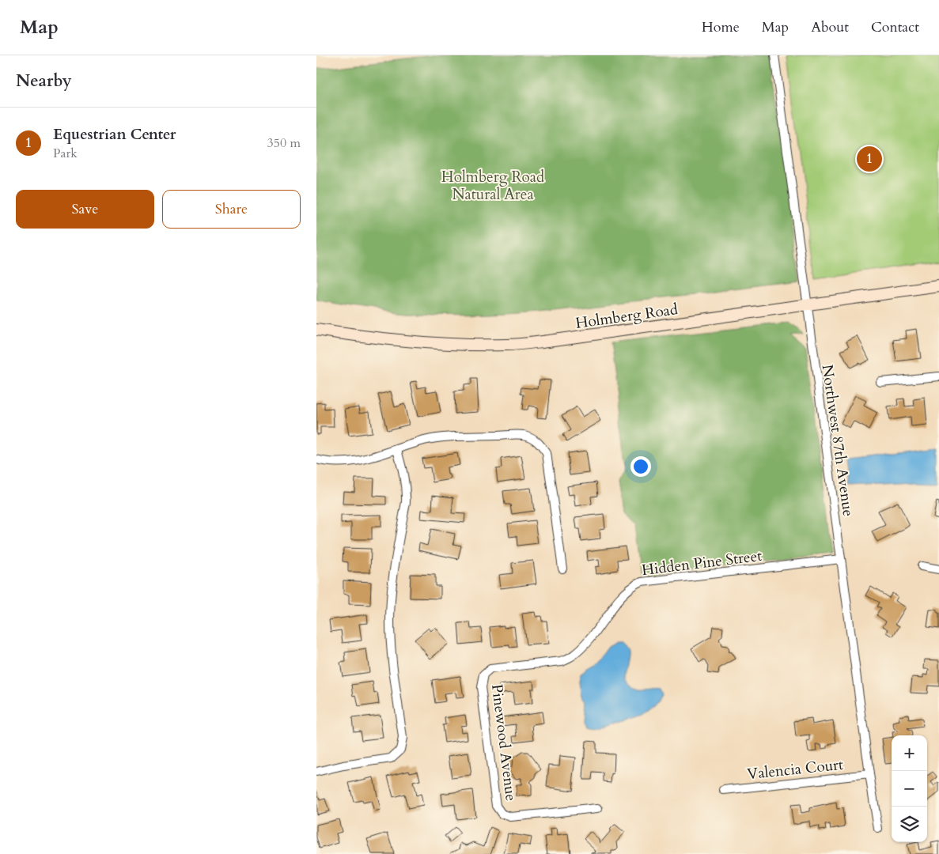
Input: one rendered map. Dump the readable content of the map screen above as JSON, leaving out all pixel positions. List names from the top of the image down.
{
  "streets": {
    "street": [
      "Holmberg Road",
      "Northwest 87th Avenue",
      "Hidden Pine Street",
      "Pinewood Avenue",
      "Valencia Court"
    ]
  },
  "crossings": [
    ["Holmberg Road", "Northwest 87th Avenue"],
    ["Northwest 87th Avenue", "Hidden Pine Street"],
    ["Northwest 87th Avenue", "Valencia Court"],
    ["Hidden Pine Street", "Pinewood Avenue"]
  ],
  "parks": ["Holmberg Road Natural Area"],
  "page": {
    "header": "Map",
    "nav": [
      "Home",
      "Map",
      "About",
      "Contact"
    ],
    "heading": "Nearby",
    "list": [
      {
        "mark": "1",
        "name": "Equestrian Center",
        "note": "Park",
        "value": "350 m"
      }
    ],
    "pins": "1",
    "buttons": ["Save", "Share"],
    "map_buttons": ["+", "−"]
  }
}
